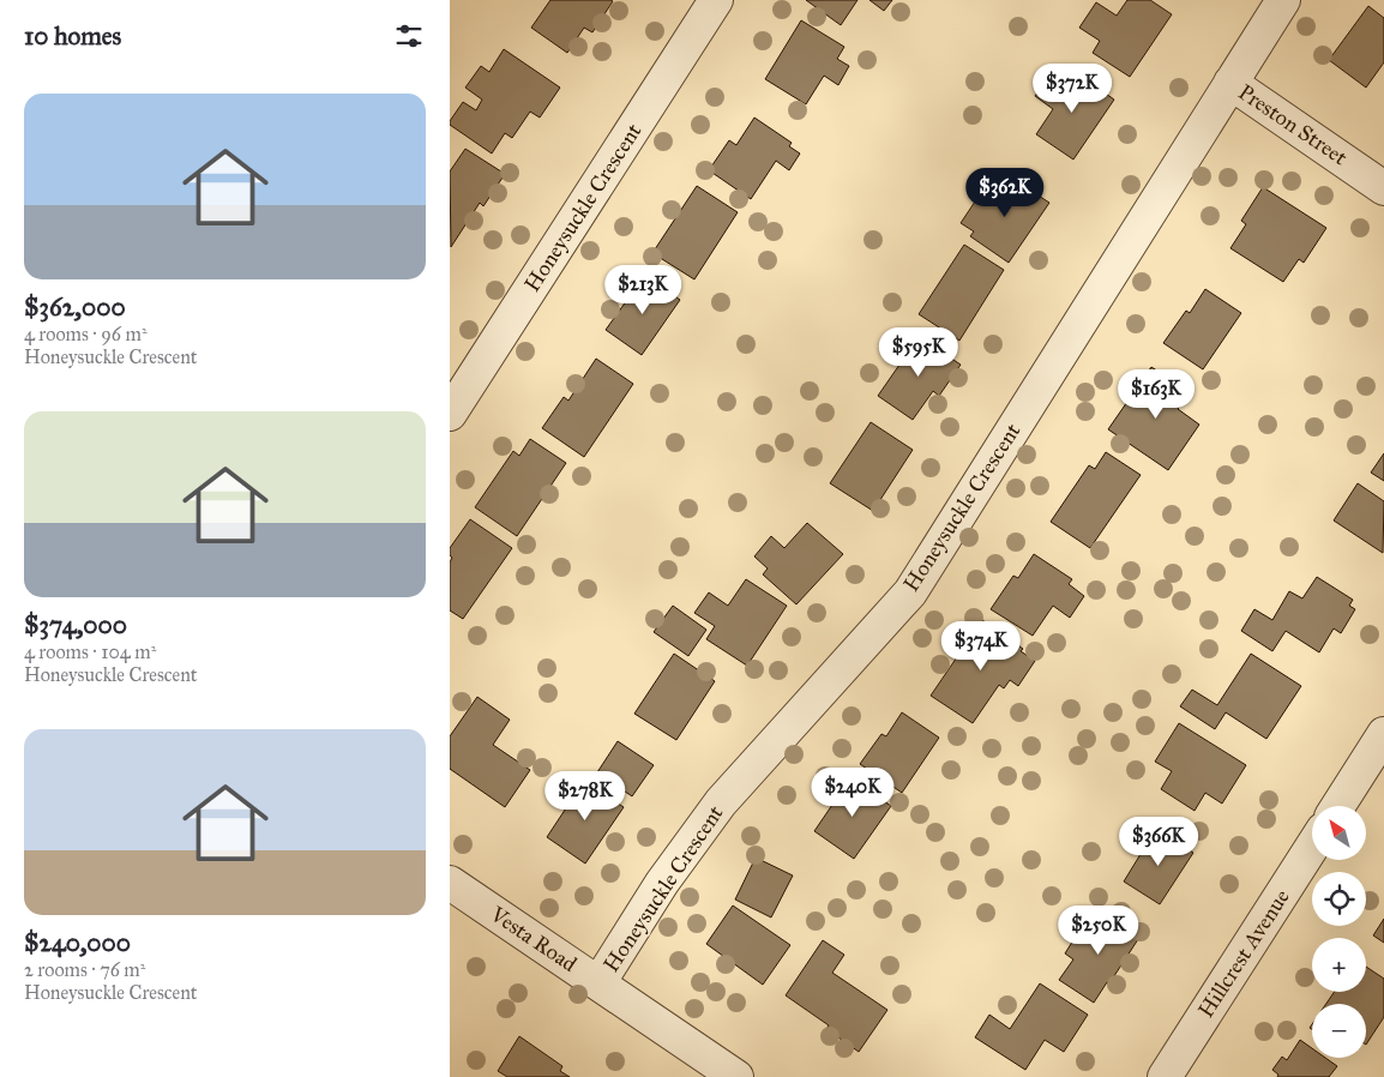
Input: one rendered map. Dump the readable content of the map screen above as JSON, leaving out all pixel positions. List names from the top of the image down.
{
  "streets": {
    "street": [
      "Preston Street",
      "Honeysuckle Crescent",
      "Vesta Road",
      "Hillcrest Avenue"
    ]
  },
  "crossings": [
    ["Preston Street", "Honeysuckle Crescent"],
    ["Honeysuckle Crescent", "Vesta Road"]
  ],
  "north": "top left",
  "page": {
    "heading": "10 homes",
    "price": [
      "$372K",
      "$362K",
      "$213K",
      "$595K",
      "$163K",
      "$374K",
      "$240K",
      "$278K",
      "$366K",
      "$250K"
    ],
    "list": [
      {
        "name": "$362,000",
        "note": "4 rooms · 96 m² · Honeysuckle Crescent"
      },
      {
        "name": "$374,000",
        "note": "4 rooms · 104 m² · Honeysuckle Crescent"
      },
      {
        "name": "$240,000",
        "note": "2 rooms · 76 m² · Honeysuckle Crescent"
      }
    ],
    "map_buttons": ["+", "−"]
  }
}
